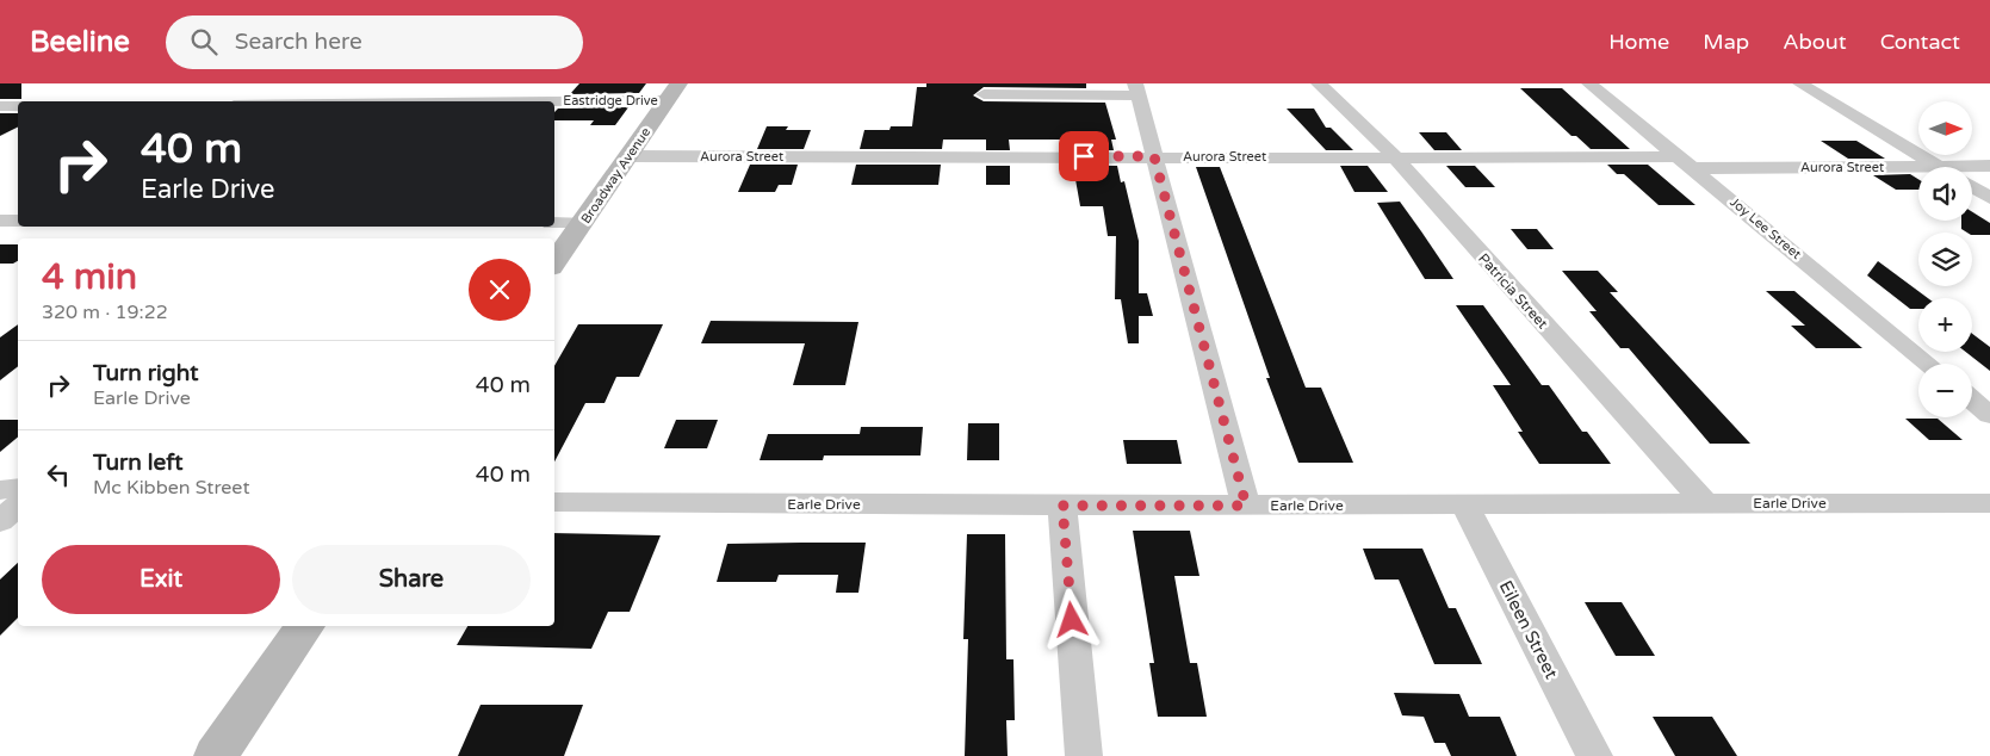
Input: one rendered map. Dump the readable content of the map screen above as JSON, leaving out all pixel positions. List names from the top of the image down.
{
  "streets": {
    "main road": ["Broadway Avenue"],
    "street": [
      "Eastridge Drive",
      "Aurora Street",
      "Joy Lee Street",
      "Patricia Street",
      "Earle Drive",
      "Eileen Street"
    ]
  },
  "crossings": [
    ["Eastridge Drive", "Broadway Avenue"],
    ["Aurora Street", "Broadway Avenue"],
    ["Aurora Street", "Joy Lee Street"],
    ["Aurora Street", "Patricia Street"],
    ["Patricia Street", "Earle Drive"],
    ["Earle Drive", "Eileen Street"]
  ],
  "north": "right",
  "page": {
    "header": "Beeline",
    "search": "Search here",
    "nav": [
      "Home",
      "Map",
      "About",
      "Contact"
    ],
    "map_buttons": ["+", "−"],
    "turn": ["40 m", "Earle Drive"],
    "heading": ["4 min", "320 m · 19:22"],
    "list": [
      {
        "name": "Turn right",
        "note": "Earle Drive",
        "value": "40 m"
      },
      {
        "name": "Turn left",
        "note": "Mc Kibben Street",
        "value": "40 m"
      }
    ],
    "buttons": ["Exit", "Share"]
  }
}
